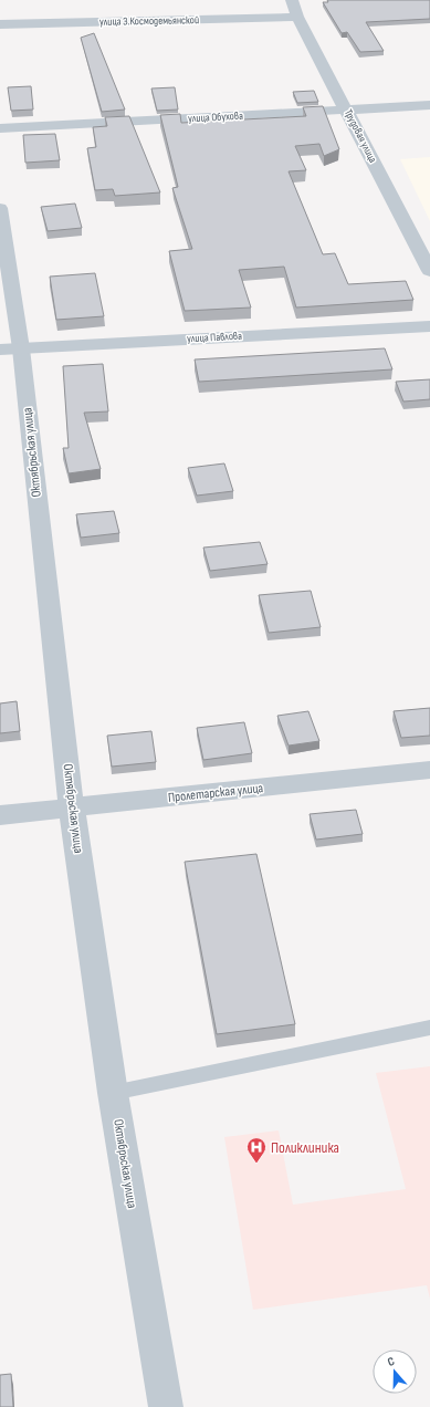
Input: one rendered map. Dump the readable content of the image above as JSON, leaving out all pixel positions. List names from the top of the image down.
{
  "streets": {
    "street": [
      "улица З.Космодемьянской",
      "улица Обухова",
      "Трудовая улица",
      "улица Павлова",
      "Октябрьская улица",
      "Пролетарская улица"
    ]
  },
  "crossings": [
    ["улица З.Космодемьянской", "Трудовая улица"],
    ["улица Обухова", "Трудовая улица"],
    ["улица Павлова", "Октябрьская улица"],
    ["Октябрьская улица", "Пролетарская улица"]
  ],
  "places": {
    "hospital": ["Поликлиника"]
  },
  "north": "top"
}
